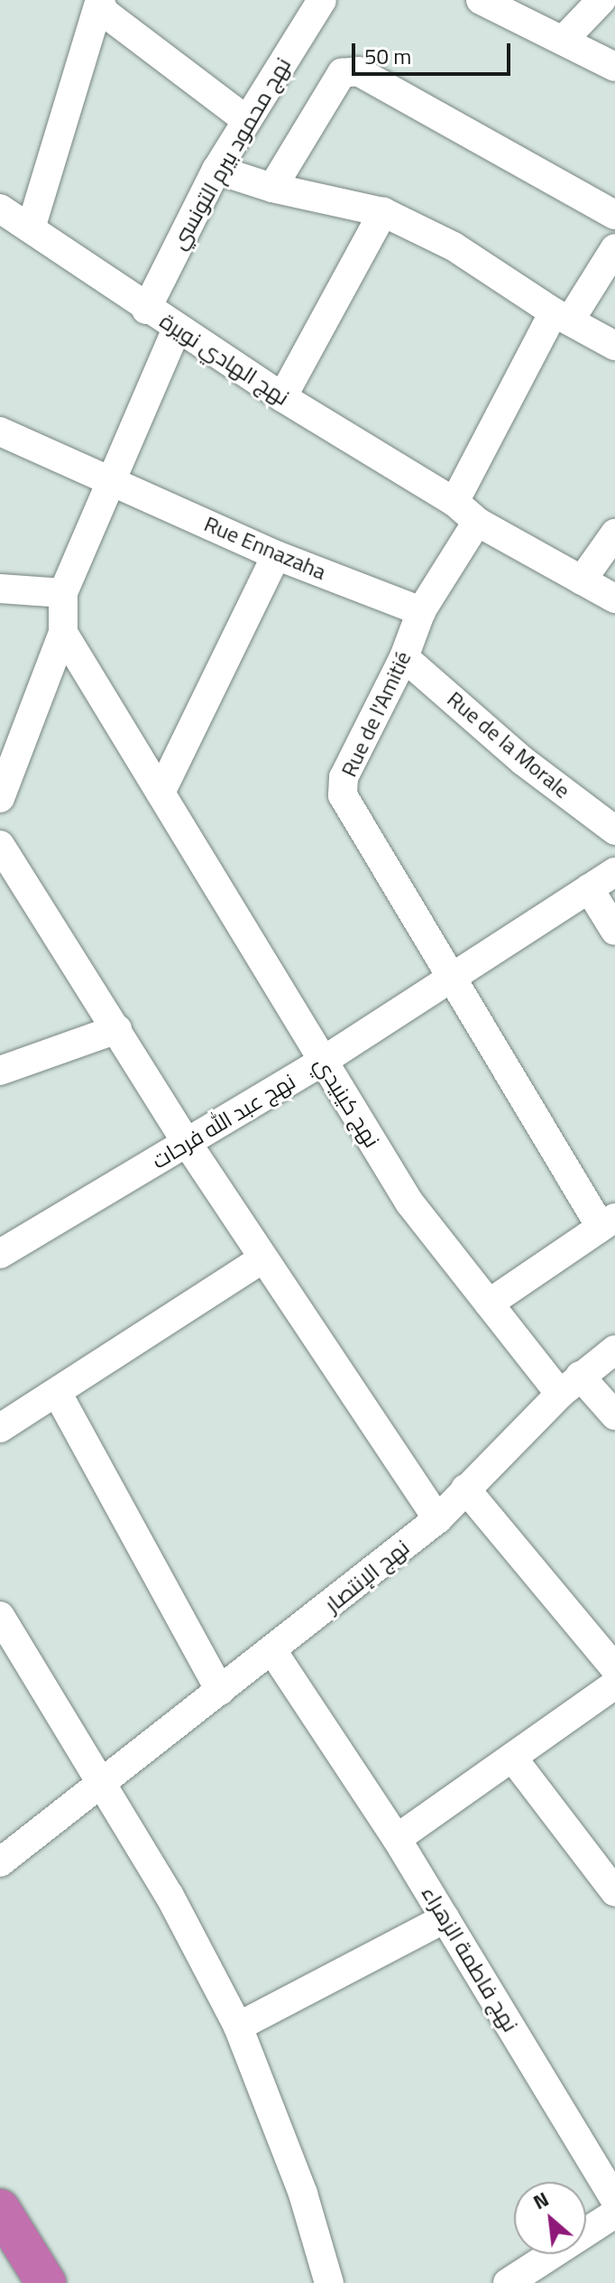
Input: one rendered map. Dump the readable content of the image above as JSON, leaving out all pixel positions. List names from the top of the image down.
{
  "streets": {
    "street": [
      "نهج محمود بيرم التونسي",
      "نهج الهادي نويرة",
      "Rue Ennazaha",
      "Rue de l'Amitié",
      "Rue de la Morale",
      "نهج كينيدي",
      "نهج عبد الله فرحات",
      "نهج الإنتصار",
      "نهج فاطمة الزهراء"
    ]
  },
  "crossings": [
    ["نهج محمود بيرم التونسي", "نهج الهادي نويرة"],
    ["Rue Ennazaha", "Rue de l'Amitié"],
    ["Rue de l'Amitié", "Rue de la Morale"],
    ["Rue de l'Amitié", "نهج عبد الله فرحات"],
    ["نهج كينيدي", "نهج عبد الله فرحات"],
    ["نهج كينيدي", "نهج الإنتصار"],
    ["نهج الإنتصار", "نهج فاطمة الزهراء"]
  ],
  "scale_bar": "50 m",
  "north": "top left"
}
